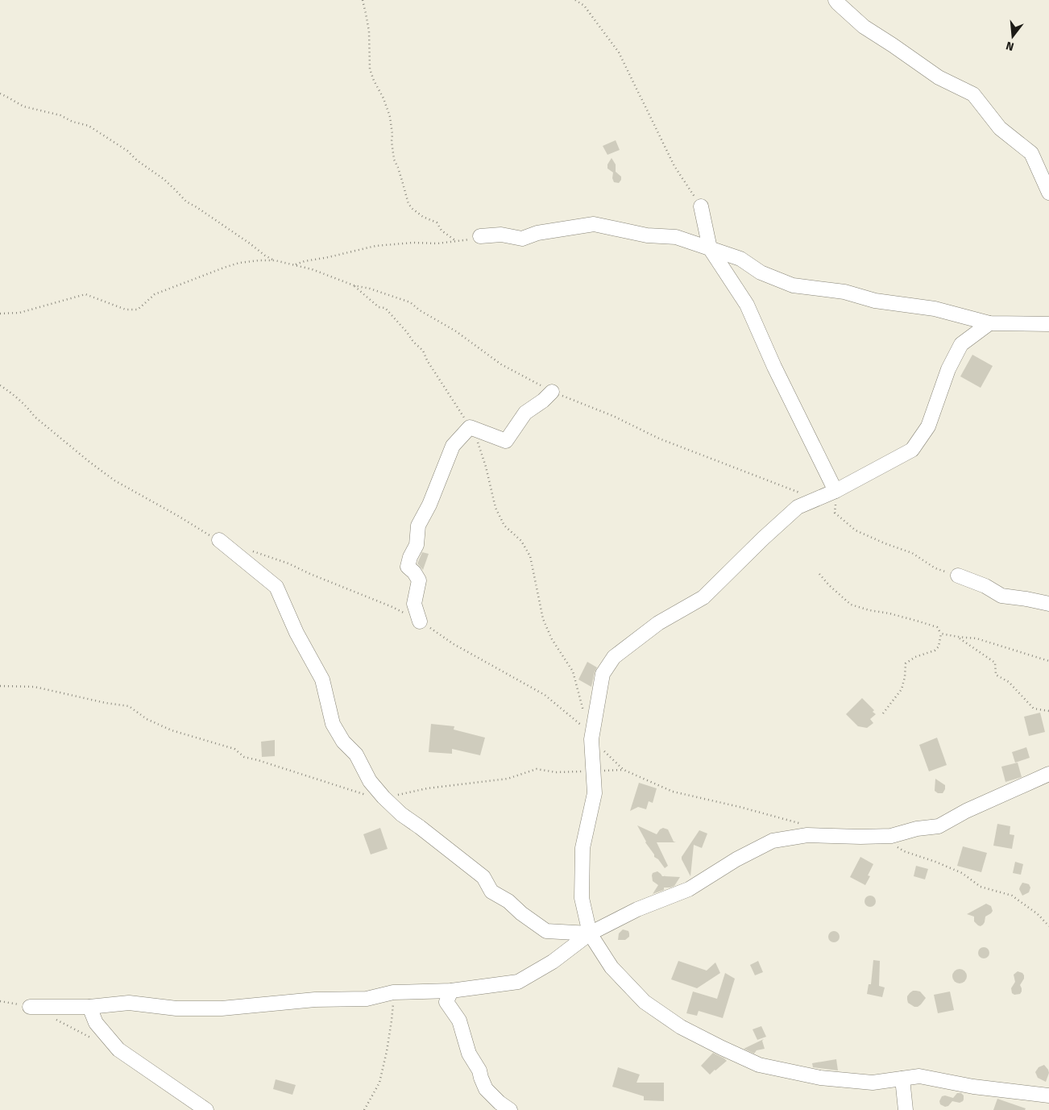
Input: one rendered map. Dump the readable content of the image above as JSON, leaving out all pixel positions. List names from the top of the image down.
{
  "north": "bottom"
}
